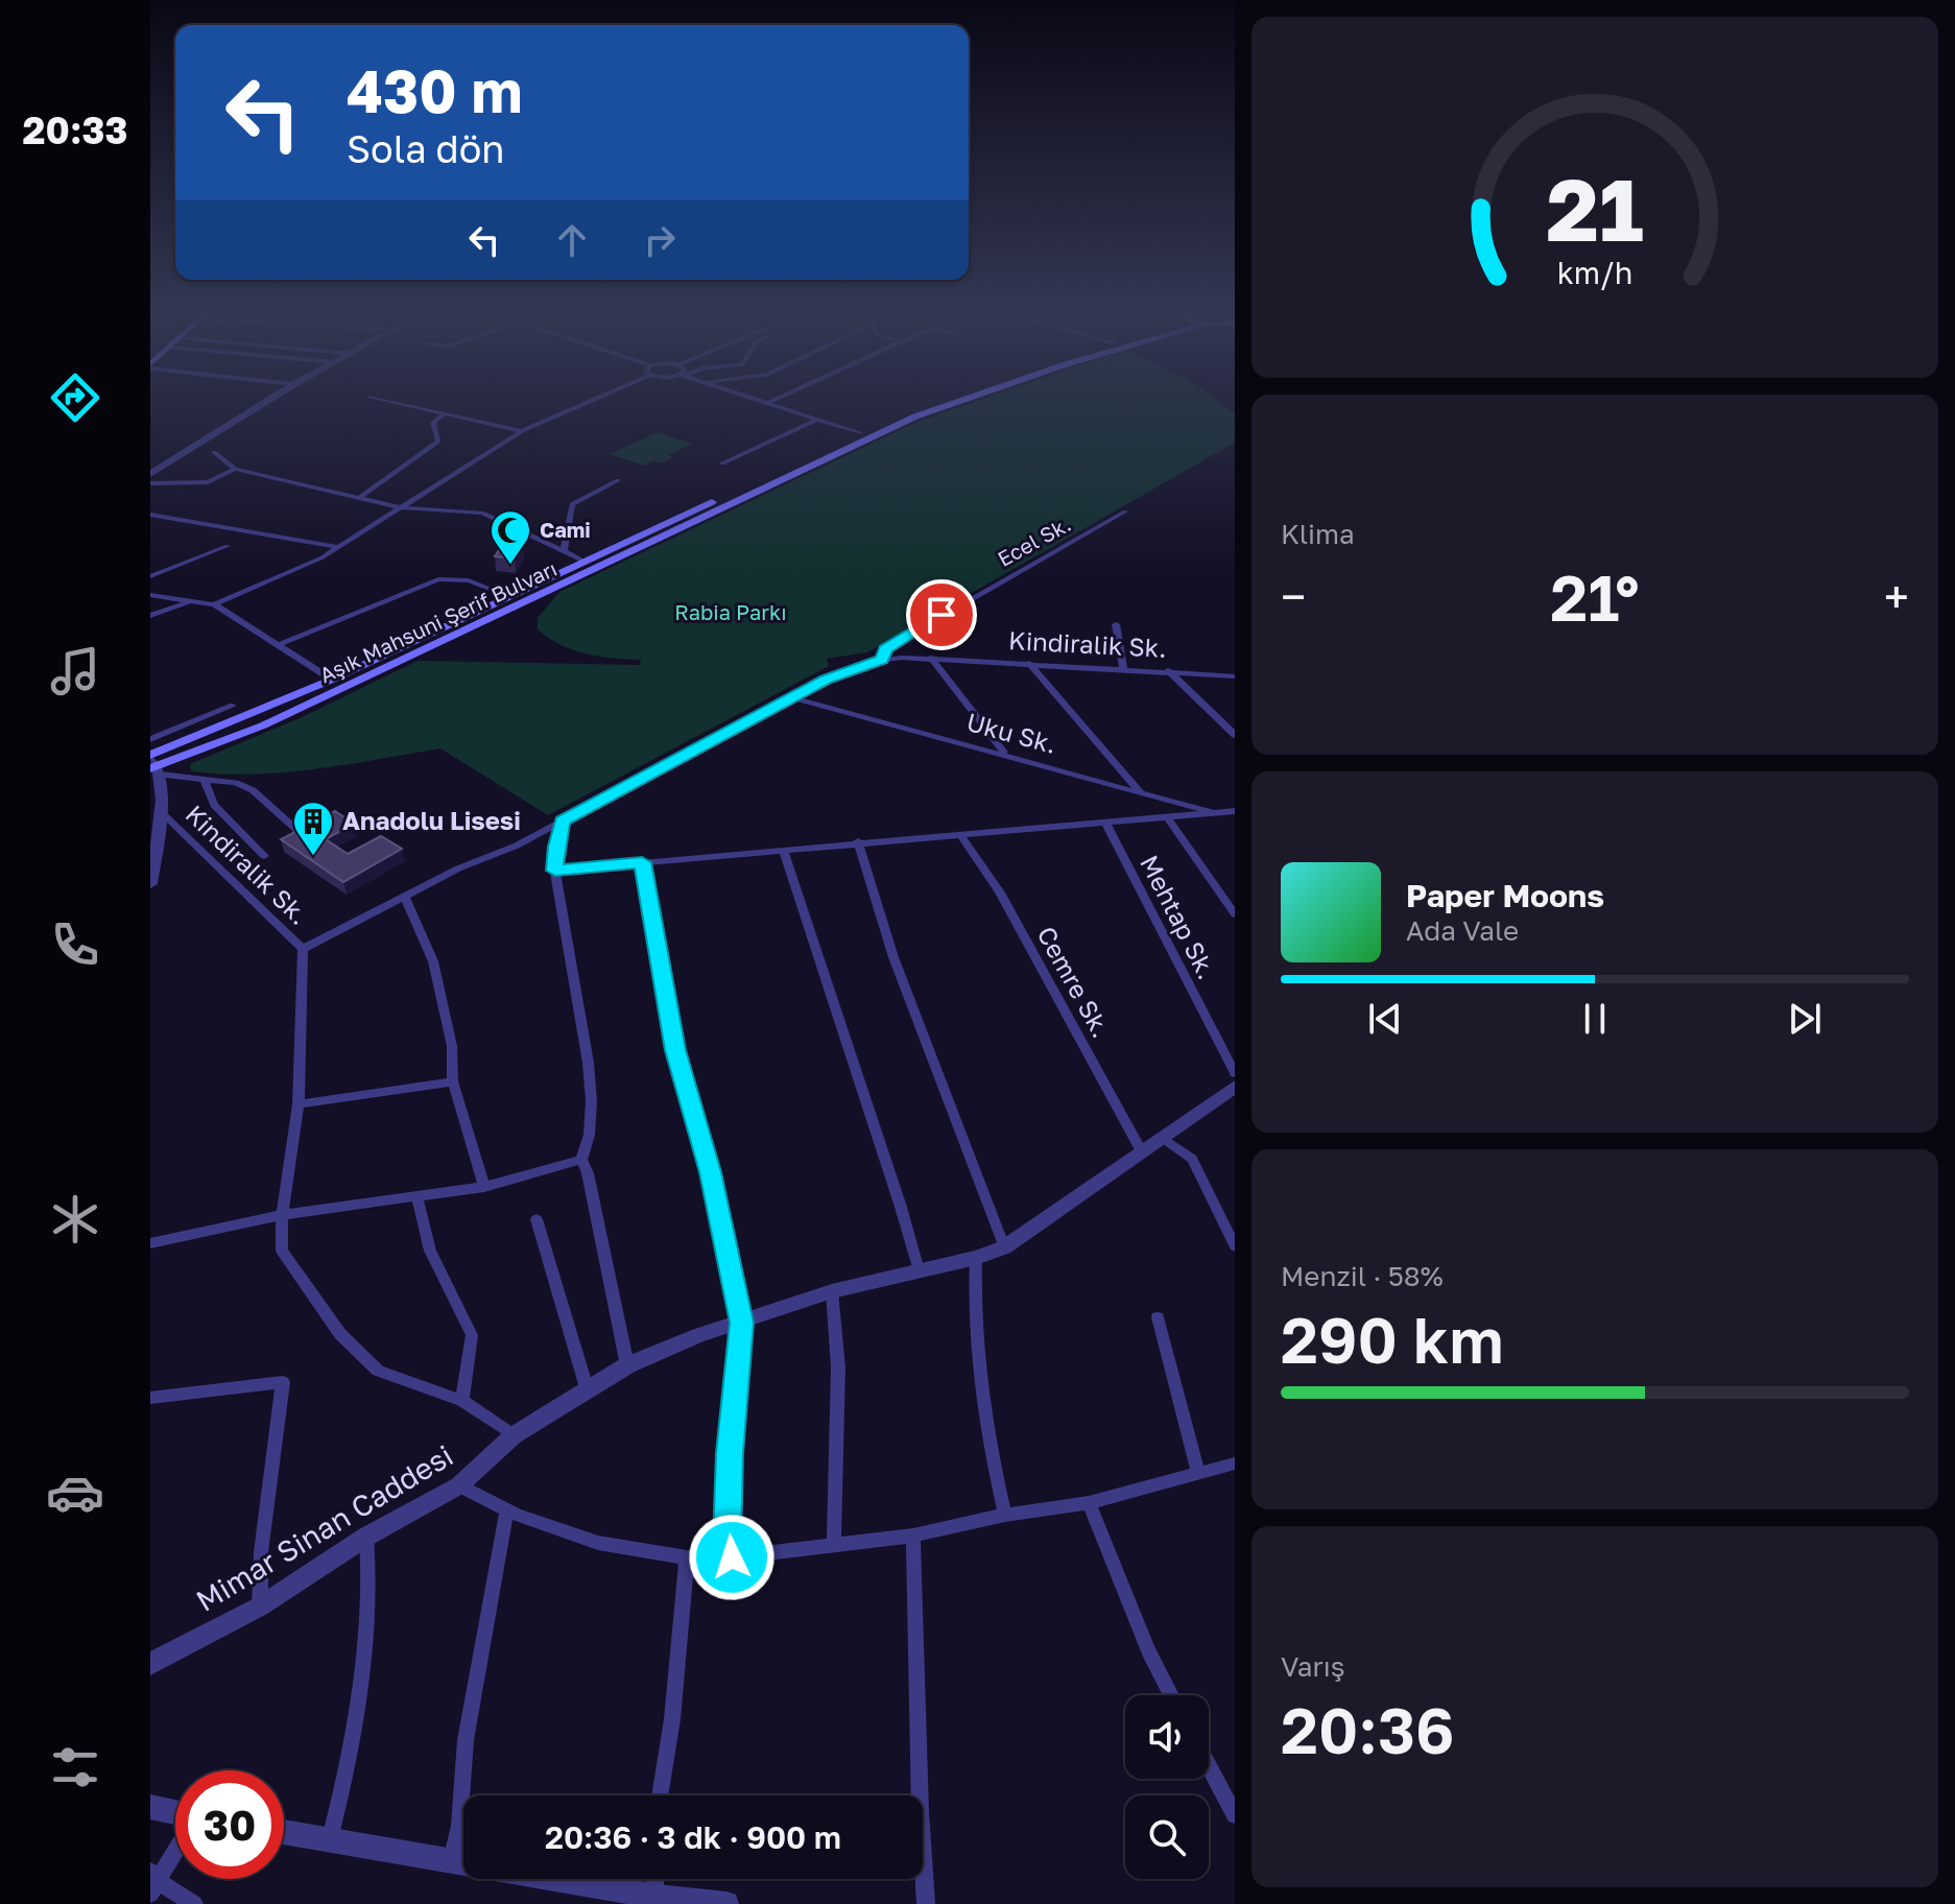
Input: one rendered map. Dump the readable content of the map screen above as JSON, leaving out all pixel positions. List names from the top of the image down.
{
  "streets": {
    "main road": ["Aşık Mahsuni Şerif Bulvarı"],
    "street": [
      "Ecel Sk.",
      "Kindiralik Sk.",
      "Uku Sk.",
      "Mehtap Sk.",
      "Cemre Sk.",
      "Mimar Sinan Caddesi"
    ]
  },
  "crossings": [
    ["Ecel Sk.", "Kindiralik Sk."],
    ["Kindiralik Sk.", "Uku Sk."],
    ["Cemre Sk.", "Mimar Sinan Caddesi"]
  ],
  "parks": ["Rabia Parkı"],
  "places": {
    "mosque": ["Cami"],
    "building": ["Anadolu Lisesi"]
  },
  "page": {
    "tabs": "20:33",
    "turn": ["430 m", "Sola dön"],
    "tile": [
      "Klima",
      ["Menzil · 58%", "290 km"],
      ["Varış", "20:36"]
    ],
    "heat": ["−", "21°", "+"],
    "song": ["Paper Moons", "Ada Vale"],
    "limit": "30",
    "trip": "20:36 · 3 dk · 900 m",
    "gauge": ["21", "km/h"]
  }
}
